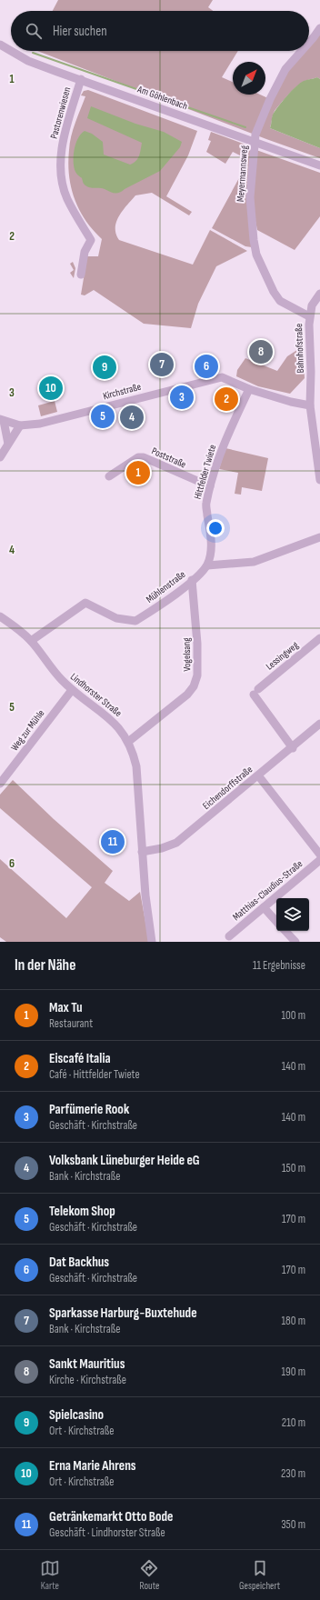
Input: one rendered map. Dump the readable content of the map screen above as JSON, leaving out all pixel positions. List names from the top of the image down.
{
  "streets": {
    "street": [
      "Am Göhlenbach",
      "Pastorenwiesen",
      "Meyermannsweg",
      "Bahnhofstraße",
      "Kirchstraße",
      "Poststraße",
      "Hittfelder Twiete",
      "Mühlenstraße",
      "Vogelsang",
      "Lessingweg",
      "Lindhorster Straße",
      "Weg zur Mühle",
      "Eichendorffstraße",
      "Matthias-Claudius-Straße"
    ]
  },
  "crossings": [
    ["Am Göhlenbach", "Pastorenwiesen"],
    ["Am Göhlenbach", "Meyermannsweg"],
    ["Meyermannsweg", "Bahnhofstraße"],
    ["Bahnhofstraße", "Kirchstraße"],
    ["Kirchstraße", "Hittfelder Twiete"],
    ["Poststraße", "Hittfelder Twiete"],
    ["Hittfelder Twiete", "Mühlenstraße"],
    ["Mühlenstraße", "Vogelsang"],
    ["Mühlenstraße", "Lindhorster Straße"],
    ["Vogelsang", "Lindhorster Straße"],
    ["Lessingweg", "Eichendorffstraße"],
    ["Lindhorster Straße", "Weg zur Mühle"],
    ["Lindhorster Straße", "Eichendorffstraße"]
  ],
  "north": "top right",
  "page": {
    "search": "Hier suchen",
    "pins": [
      "8",
      "7",
      "6",
      "9",
      "10",
      "3",
      "2",
      "5",
      "4",
      "1",
      "11"
    ],
    "heading": ["In der Nähe", "11 Ergebnisse"],
    "list": [
      {
        "mark": "1",
        "name": "Max Tu",
        "note": "Restaurant",
        "value": "100 m"
      },
      {
        "mark": "2",
        "name": "Eiscafé Italia",
        "note": "Café · Hittfelder Twiete",
        "value": "140 m"
      },
      {
        "mark": "3",
        "name": "Parfümerie Rook",
        "note": "Geschäft · Kirchstraße",
        "value": "140 m"
      },
      {
        "mark": "4",
        "name": "Volksbank Lüneburger Heide eG",
        "note": "Bank · Kirchstraße",
        "value": "150 m"
      },
      {
        "mark": "5",
        "name": "Telekom Shop",
        "note": "Geschäft · Kirchstraße",
        "value": "170 m"
      },
      {
        "mark": "6",
        "name": "Dat Backhus",
        "note": "Geschäft · Kirchstraße",
        "value": "170 m"
      },
      {
        "mark": "7",
        "name": "Sparkasse Harburg-Buxtehude",
        "note": "Bank · Kirchstraße",
        "value": "180 m"
      },
      {
        "mark": "8",
        "name": "Sankt Mauritius",
        "note": "Kirche · Kirchstraße",
        "value": "190 m"
      },
      {
        "mark": "9",
        "name": "Spielcasino",
        "note": "Ort · Kirchstraße",
        "value": "210 m"
      },
      {
        "mark": "10",
        "name": "Erna Marie Ahrens",
        "note": "Ort · Kirchstraße",
        "value": "230 m"
      },
      {
        "mark": "11",
        "name": "Getränkemarkt Otto Bode",
        "note": "Geschäft · Lindhorster Straße",
        "value": "350 m"
      }
    ],
    "nav": ["Karte", "Route", "Gespeichert"]
  },
  "grid": {
    "rows": [
      "1",
      "2",
      "3",
      "4",
      "5",
      "6"
    ]
  }
}
